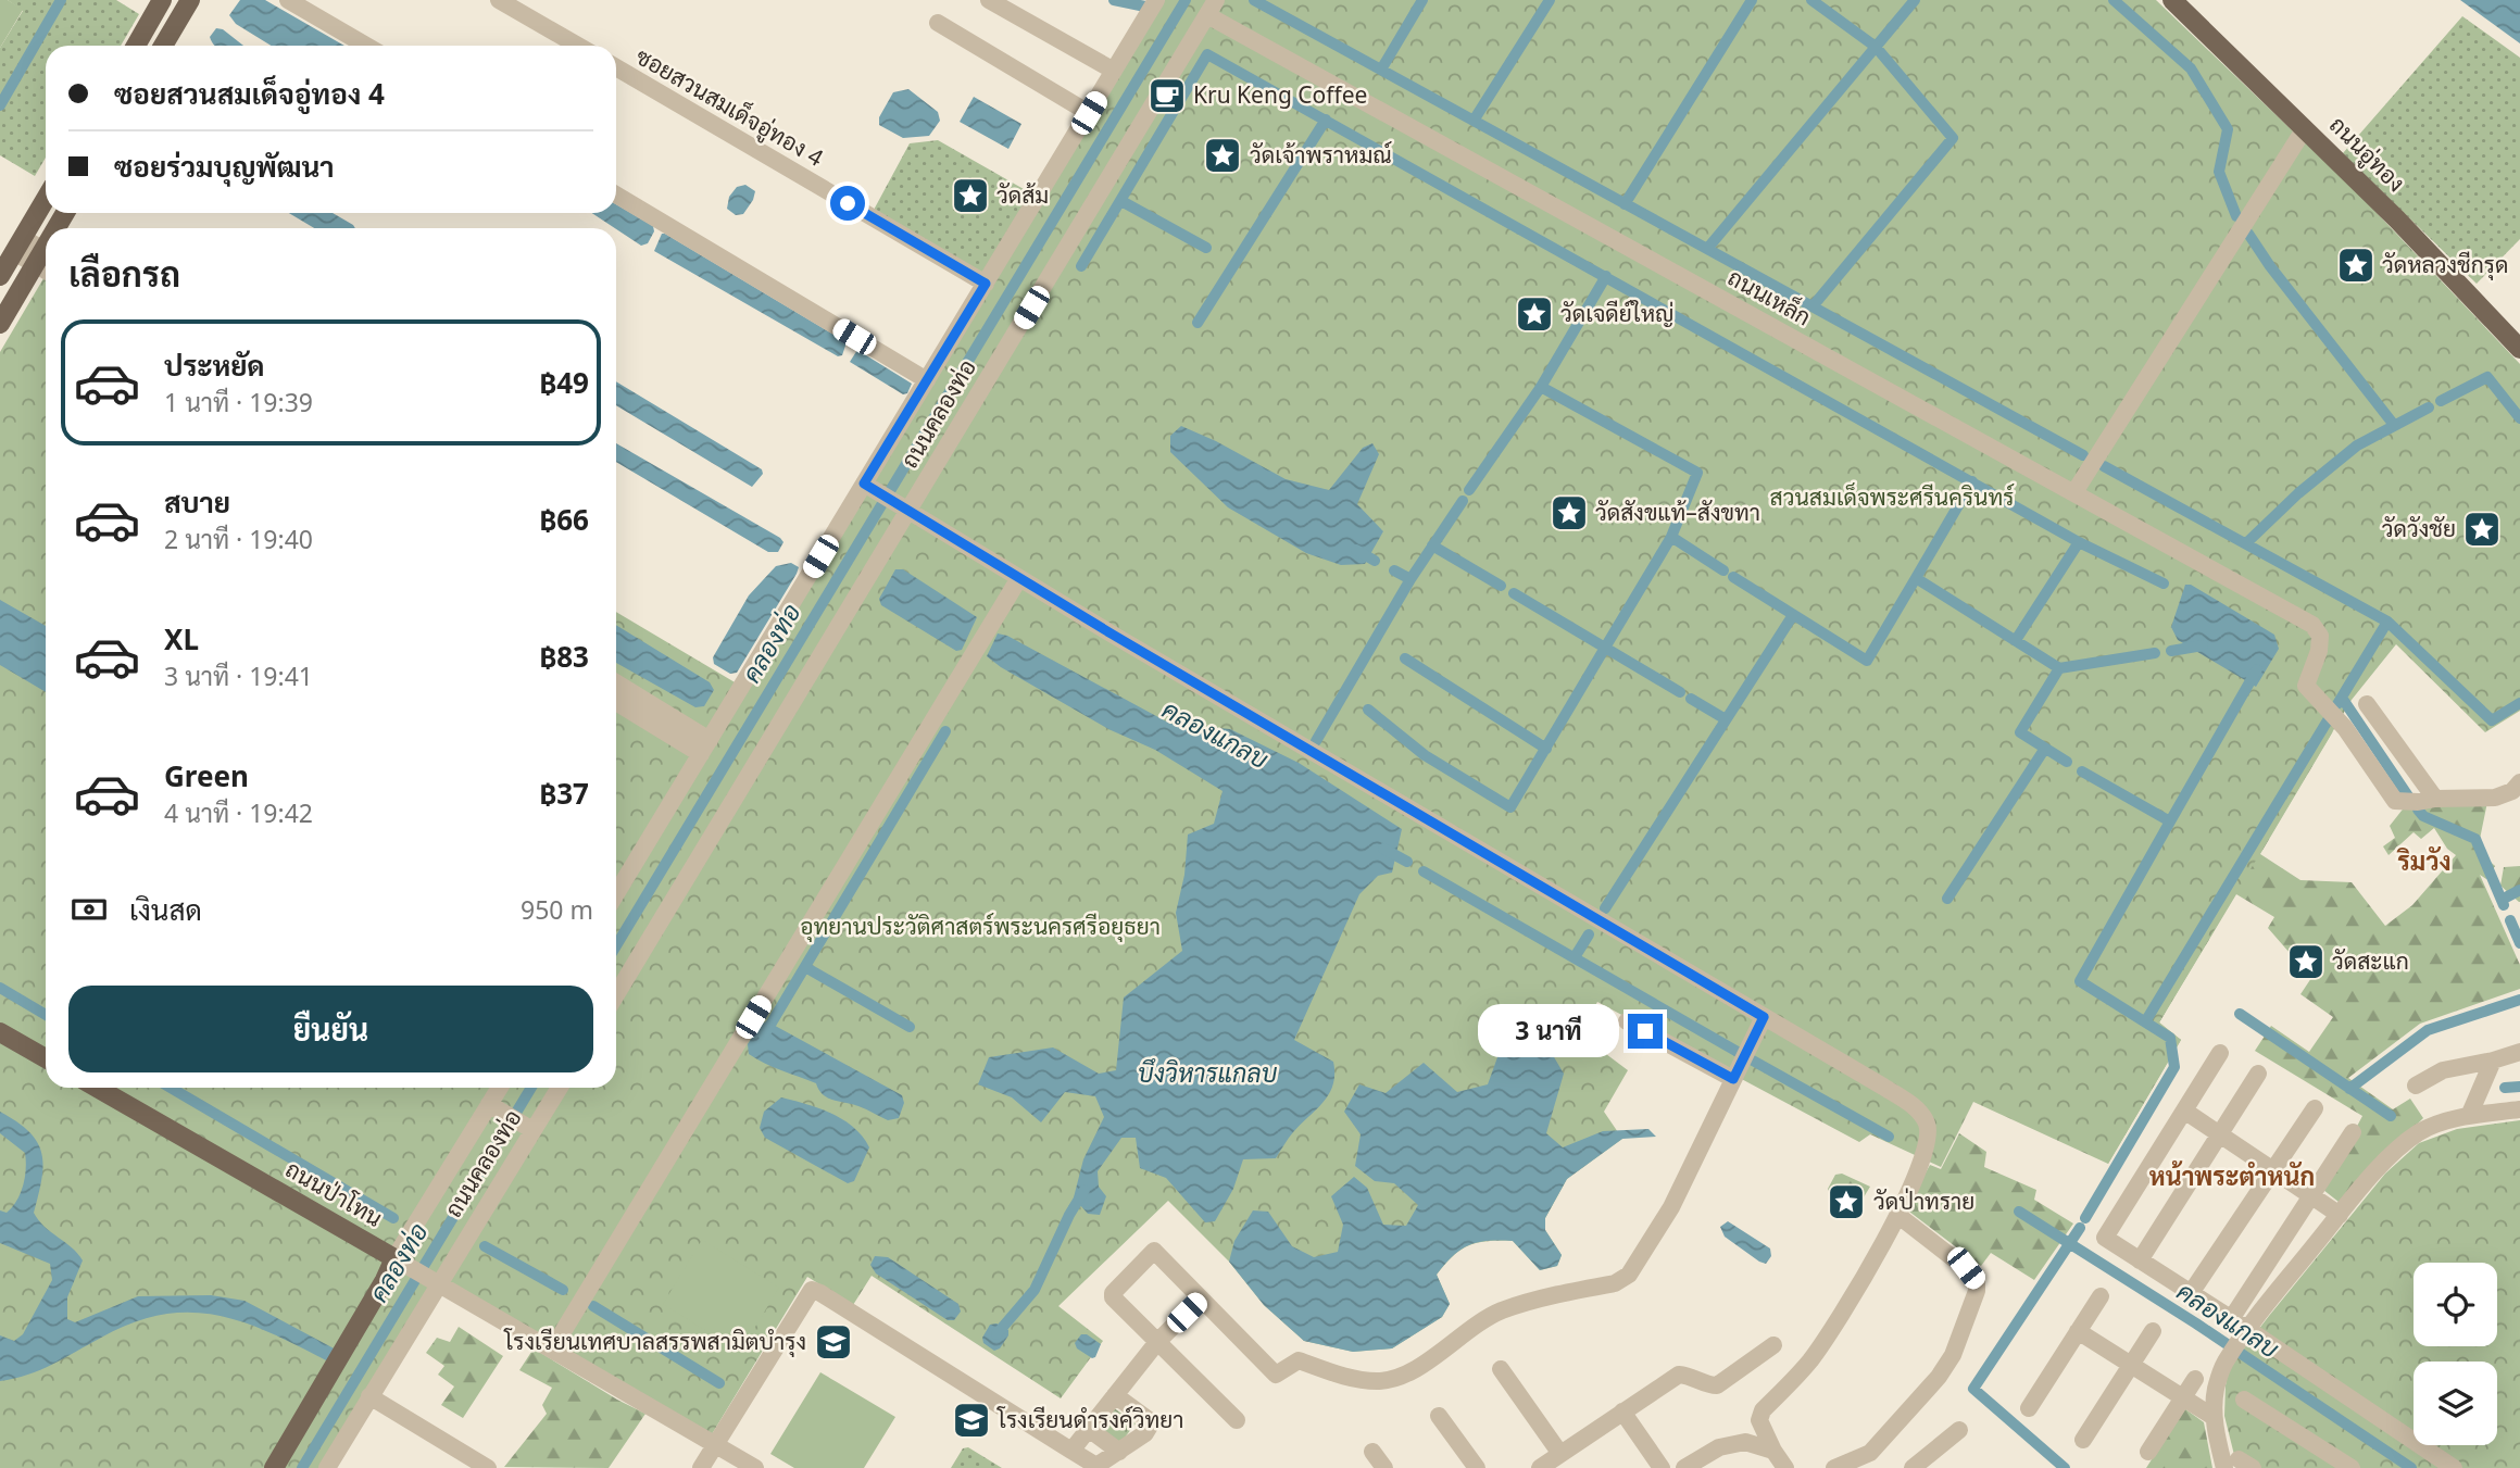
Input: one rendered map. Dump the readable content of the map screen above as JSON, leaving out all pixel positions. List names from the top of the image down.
{
  "streets": {
    "main road": ["ถนนอู่ทอง", "ถนนคลองท่อ", "ถนนป่าโทน"],
    "street": ["ซอยสวนสมเด็จอู่ทอง 4", "ถนนเหล็ก"]
  },
  "crossings": [
    ["ซอยสวนสมเด็จอู่ทอง 4", "ถนนคลองท่อ"],
    ["ถนนเหล็ก", "ถนนคลองท่อ"],
    ["ถนนคลองท่อ", "ถนนป่าโทน"]
  ],
  "districts": ["ริมวัง", "หน้าพระตำหนัก"],
  "water": ["คลองท่อ", "คลองแกลบ", "บึงวิหารแกลบ"],
  "parks": ["สวนสมเด็จพระศรีนครินทร์", "อุทยานประวัติศาสตร์พระนครศรีอยุธยา"],
  "places": {
    "cafe": ["Kru Keng Coffee"],
    "place": [
      "วัดเจ้าพราหมณ์",
      "วัดส้ม",
      "วัดหลวงชีกรุด",
      "วัดเจดีย์ใหญ่",
      "วัดสังขแท้–สังขทา",
      "วัดวังชัย",
      "วัดสะแก",
      "วัดป่าทราย"
    ],
    "school or university": ["โรงเรียนเทศบาลสรรพสามิตบำรุง", "โรงเรียนดำรงค์วิทยา"]
  },
  "page": {
    "banner": ["ซอยสวนสมเด็จอู่ทอง 4", "ซอยร่วมบุญพัฒนา"],
    "heading": "เลือกรถ",
    "list": [
      {
        "name": "ประหยัด",
        "note": "1 นาที · 19:39",
        "value": "฿49"
      },
      {
        "name": "สบาย",
        "note": "2 นาที · 19:40",
        "value": "฿66"
      },
      {
        "name": "XL",
        "note": "3 นาที · 19:41",
        "value": "฿83"
      },
      {
        "name": "Green",
        "note": "4 นาที · 19:42",
        "value": "฿37"
      }
    ],
    "pay": ["เงินสด", "950 m"],
    "buttons": "ยืนยัน",
    "bubble": "3 นาที"
  }
}
